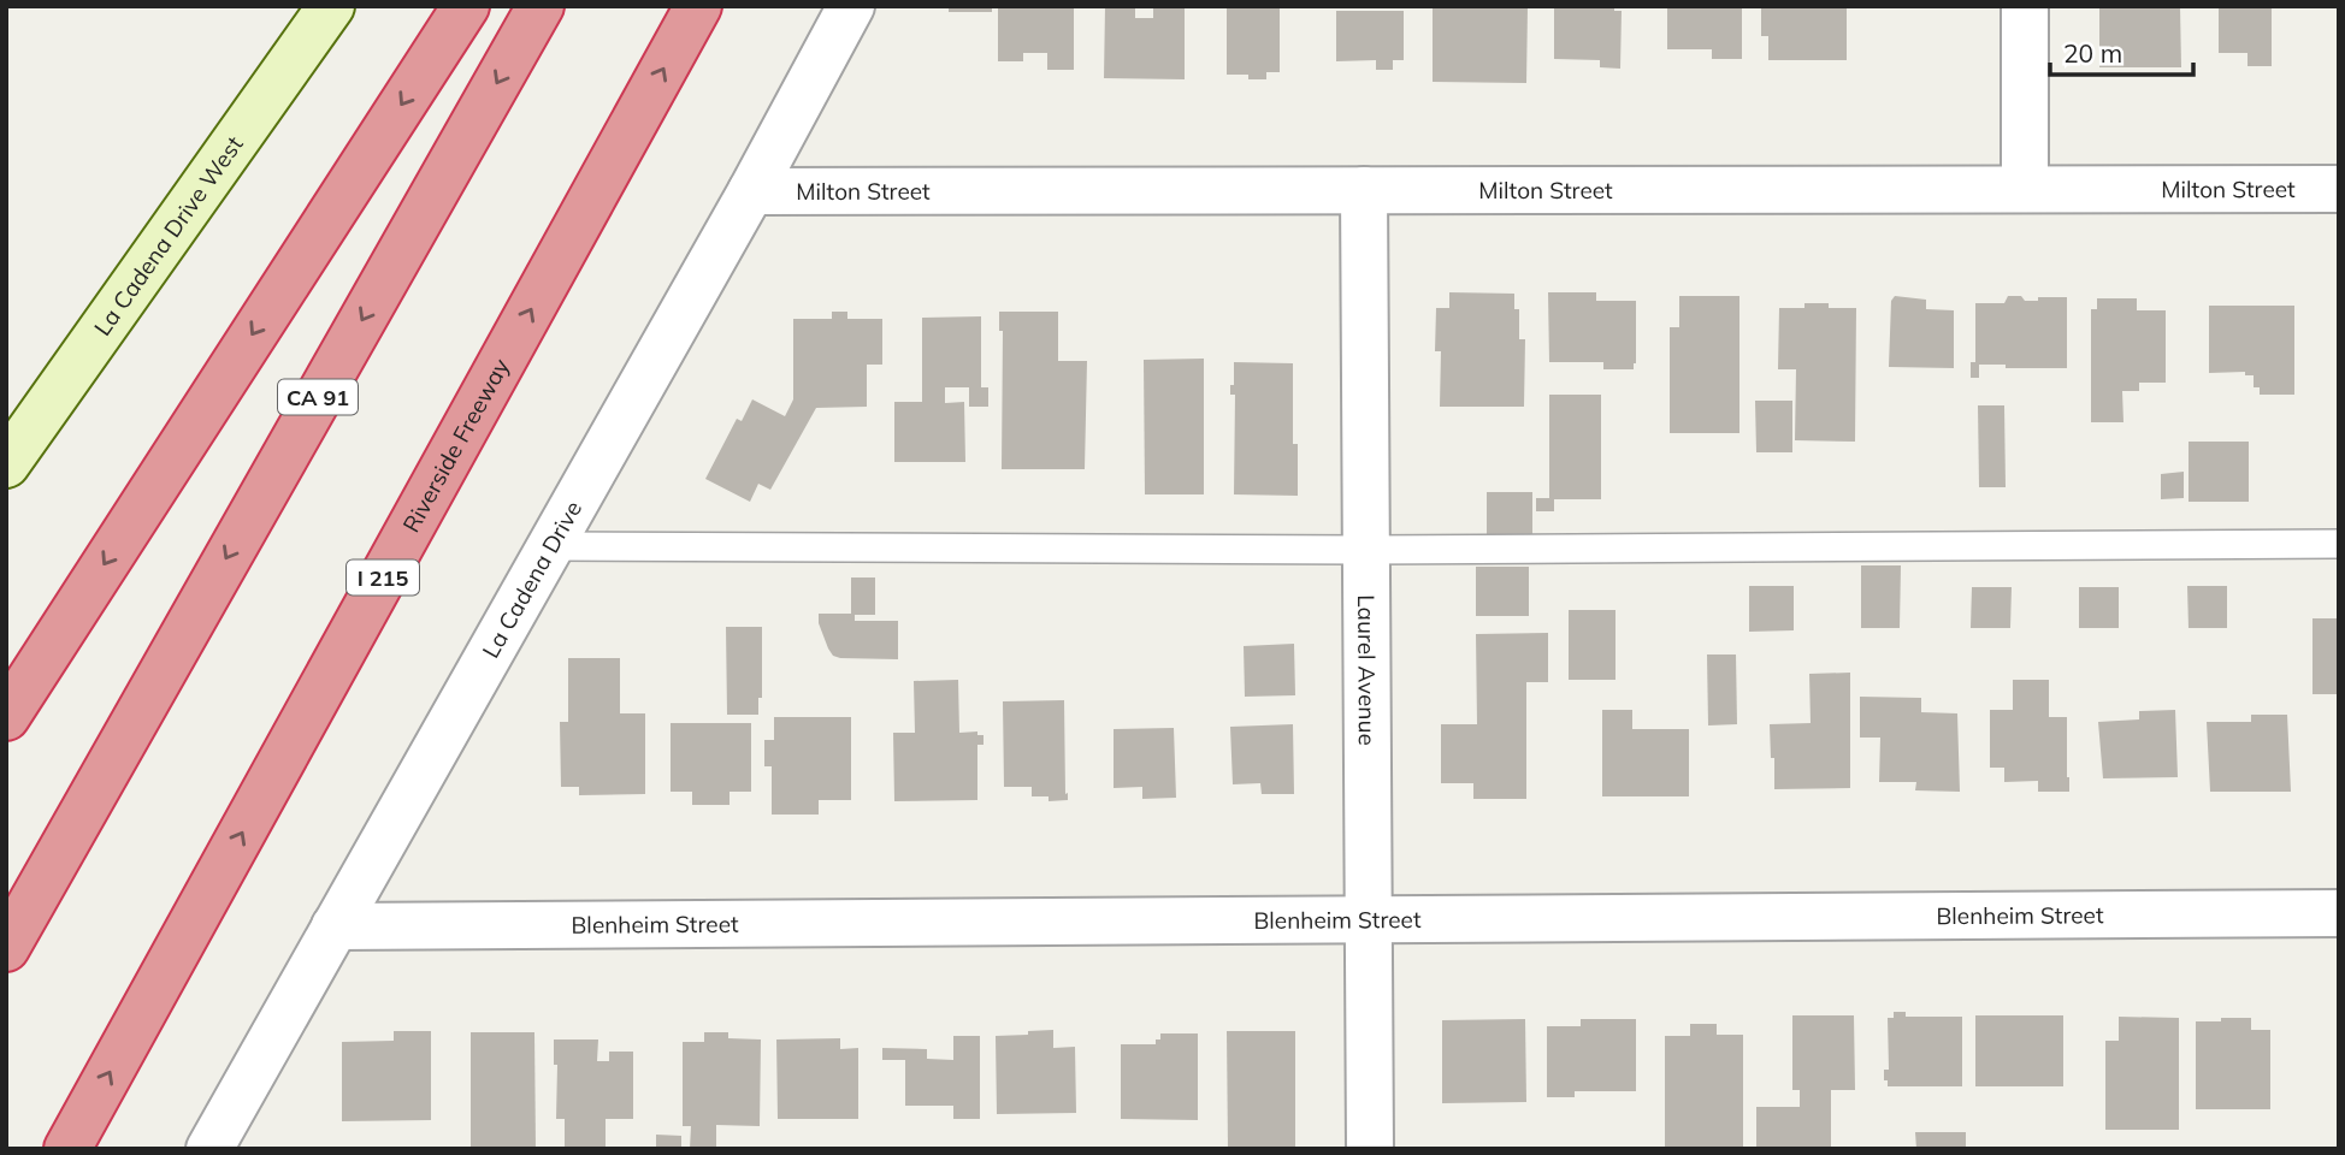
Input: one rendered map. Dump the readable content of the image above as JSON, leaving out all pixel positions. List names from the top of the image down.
{
  "streets": {
    "highway": ["CA 91", "Riverside Freeway", "I 215"],
    "main road": ["La Cadena Drive West"],
    "street": [
      "Milton Street",
      "La Cadena Drive",
      "Laurel Avenue",
      "Blenheim Street"
    ]
  },
  "crossings": [
    ["Milton Street", "La Cadena Drive"],
    ["Milton Street", "Laurel Avenue"],
    ["La Cadena Drive", "Blenheim Street"],
    ["Laurel Avenue", "Blenheim Street"]
  ],
  "scale_bar": "20 m"
}
